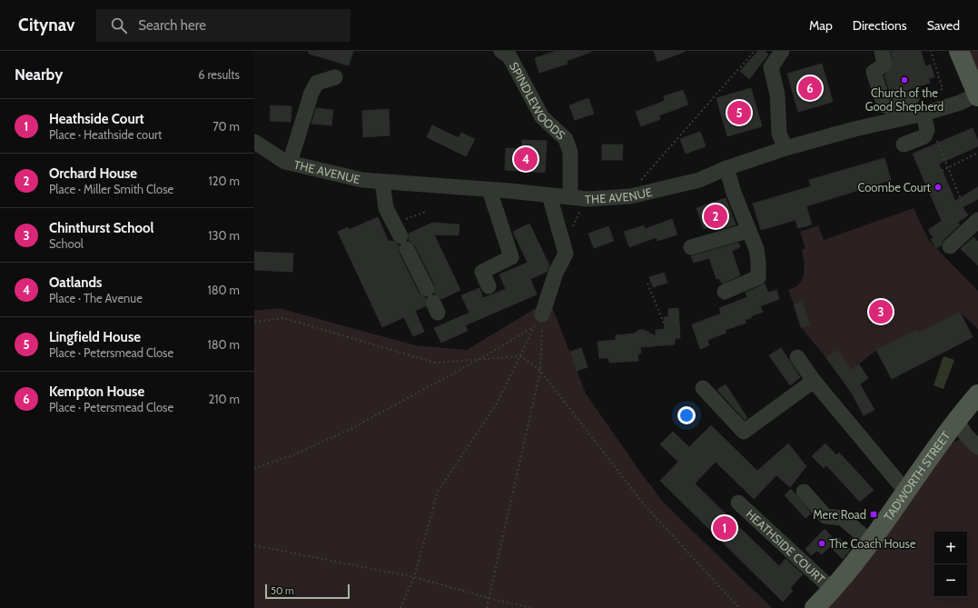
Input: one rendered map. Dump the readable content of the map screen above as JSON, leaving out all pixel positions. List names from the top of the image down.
{
  "streets": {
    "main road": ["TADWORTH STREET"],
    "street": ["SPINDLEWOODS", "THE AVENUE", "HEATHSIDE COURT"]
  },
  "crossings": [
    ["SPINDLEWOODS", "THE AVENUE"],
    ["TADWORTH STREET", "HEATHSIDE COURT"]
  ],
  "places": {
    "other": ["Church of the Good Shepherd", "Coombe Court", "The Coach House"],
    "transit": ["Mere Road"]
  },
  "scale_bar": "50 m",
  "page": {
    "header": "Citynav",
    "search": "Search here",
    "nav": ["Map", "Directions", "Saved"],
    "heading": ["Nearby", "6 results"],
    "pins": [
      "6",
      "5",
      "4",
      "2",
      "3",
      "1"
    ],
    "list": [
      {
        "mark": "1",
        "name": "Heathside Court",
        "note": "Place · Heathside court",
        "value": "70 m"
      },
      {
        "mark": "2",
        "name": "Orchard House",
        "note": "Place · Miller Smith Close",
        "value": "120 m"
      },
      {
        "mark": "3",
        "name": "Chinthurst School",
        "note": "School",
        "value": "130 m"
      },
      {
        "mark": "4",
        "name": "Oatlands",
        "note": "Place · The Avenue",
        "value": "180 m"
      },
      {
        "mark": "5",
        "name": "Lingfield House",
        "note": "Place · Petersmead Close",
        "value": "180 m"
      },
      {
        "mark": "6",
        "name": "Kempton House",
        "note": "Place · Petersmead Close",
        "value": "210 m"
      }
    ],
    "map_buttons": ["+", "−"],
    "scale": "50 m"
  }
}
